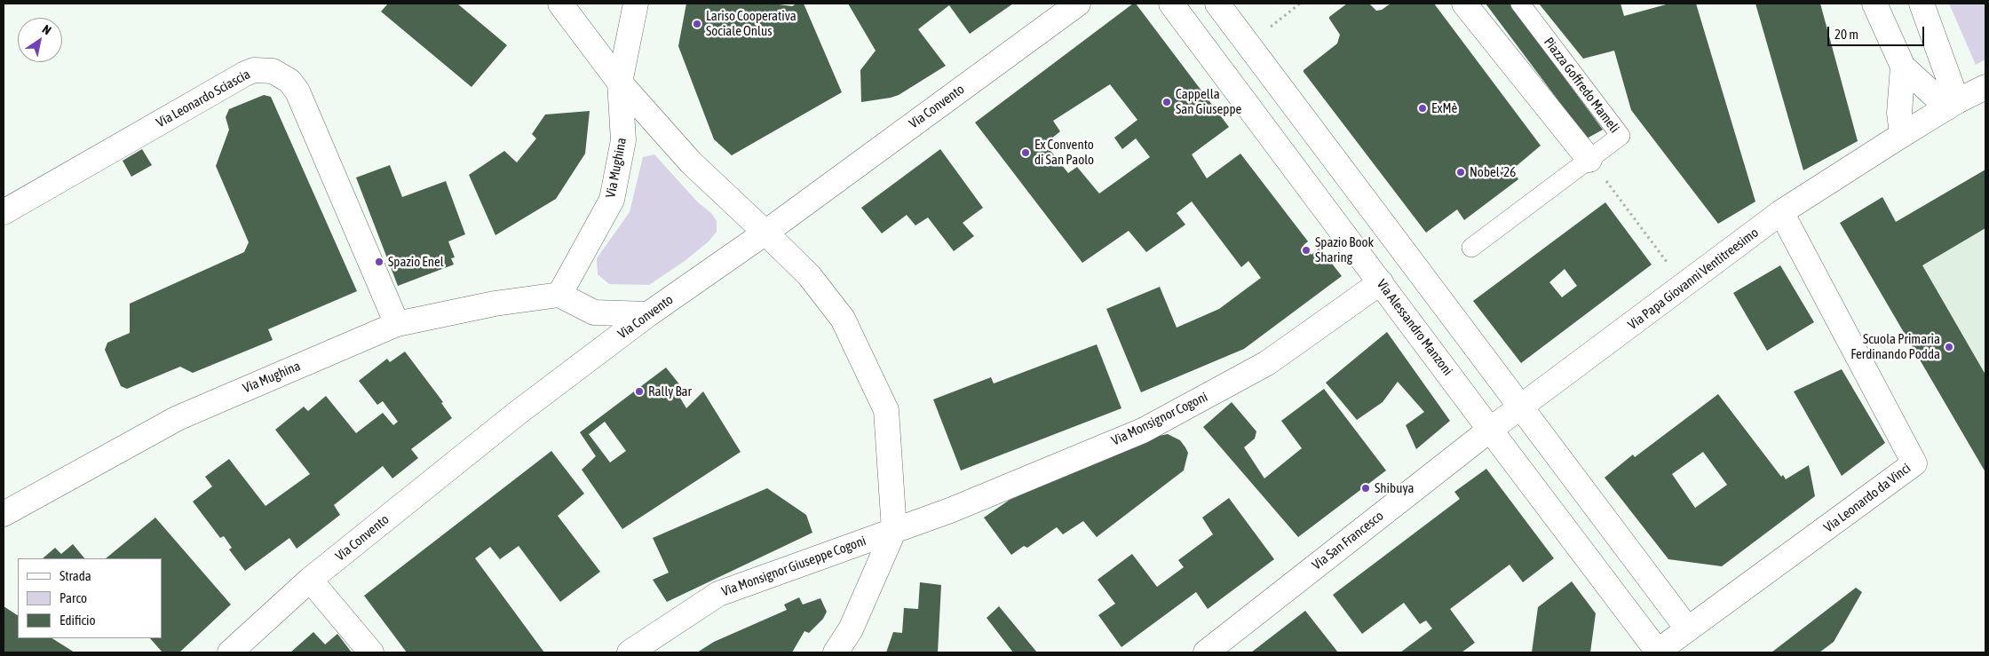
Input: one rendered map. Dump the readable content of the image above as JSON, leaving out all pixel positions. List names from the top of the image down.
{
  "streets": {
    "street": [
      "Piazza Goffredo Mameli",
      "Via Leonardo Sciascia",
      "Via Convento",
      "Via Mughina",
      "Via Papa Giovanni Ventitreesimo",
      "Via Alessandro Manzoni",
      "Via Monsignor Cogoni",
      "Via Leonardo da Vinci",
      "Via San Francesco",
      "Via Monsignor Giuseppe Cogoni"
    ]
  },
  "crossings": [
    ["Via Leonardo Sciascia", "Via Mughina"],
    ["Via Papa Giovanni Ventitreesimo", "Via Alessandro Manzoni"],
    ["Via Papa Giovanni Ventitreesimo", "Via Leonardo da Vinci"],
    ["Via Papa Giovanni Ventitreesimo", "Via San Francesco"],
    ["Via Alessandro Manzoni", "Via Monsignor Cogoni"],
    ["Via Alessandro Manzoni", "Via Leonardo da Vinci"],
    ["Via Alessandro Manzoni", "Via San Francesco"],
    ["Via Monsignor Cogoni", "Via Monsignor Giuseppe Cogoni"]
  ],
  "places": [
    "Lariso Cooperativa Sociale Onlus",
    "Cappella San Giuseppe",
    "ExMè",
    "Ex Convento di San Paolo",
    "Nobel '26",
    "Spazio Book Sharing",
    "Spazio Enel",
    "Scuola Primaria Ferdinando Podda",
    "Rally Bar",
    "Shibuya"
  ],
  "legend": ["Strada", "Parco", "Edificio"],
  "scale_bar": "20 m",
  "north": "top right"
}
